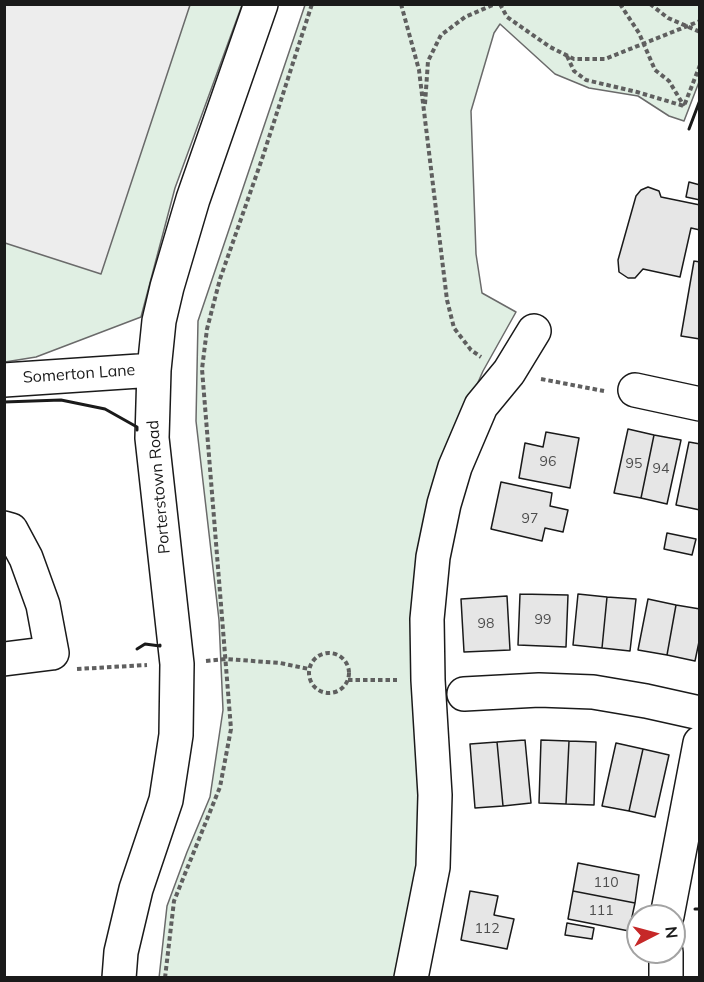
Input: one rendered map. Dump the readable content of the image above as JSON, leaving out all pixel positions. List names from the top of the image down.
{
  "streets": {
    "street": ["Somerton Lane", "Porterstown Road"]
  },
  "crossings": [
    ["Somerton Lane", "Porterstown Road"]
  ],
  "house_numbers": [
    "96",
    "95",
    "94",
    "97",
    "99",
    "98",
    "110",
    "111",
    "112"
  ],
  "north": "right"
}
